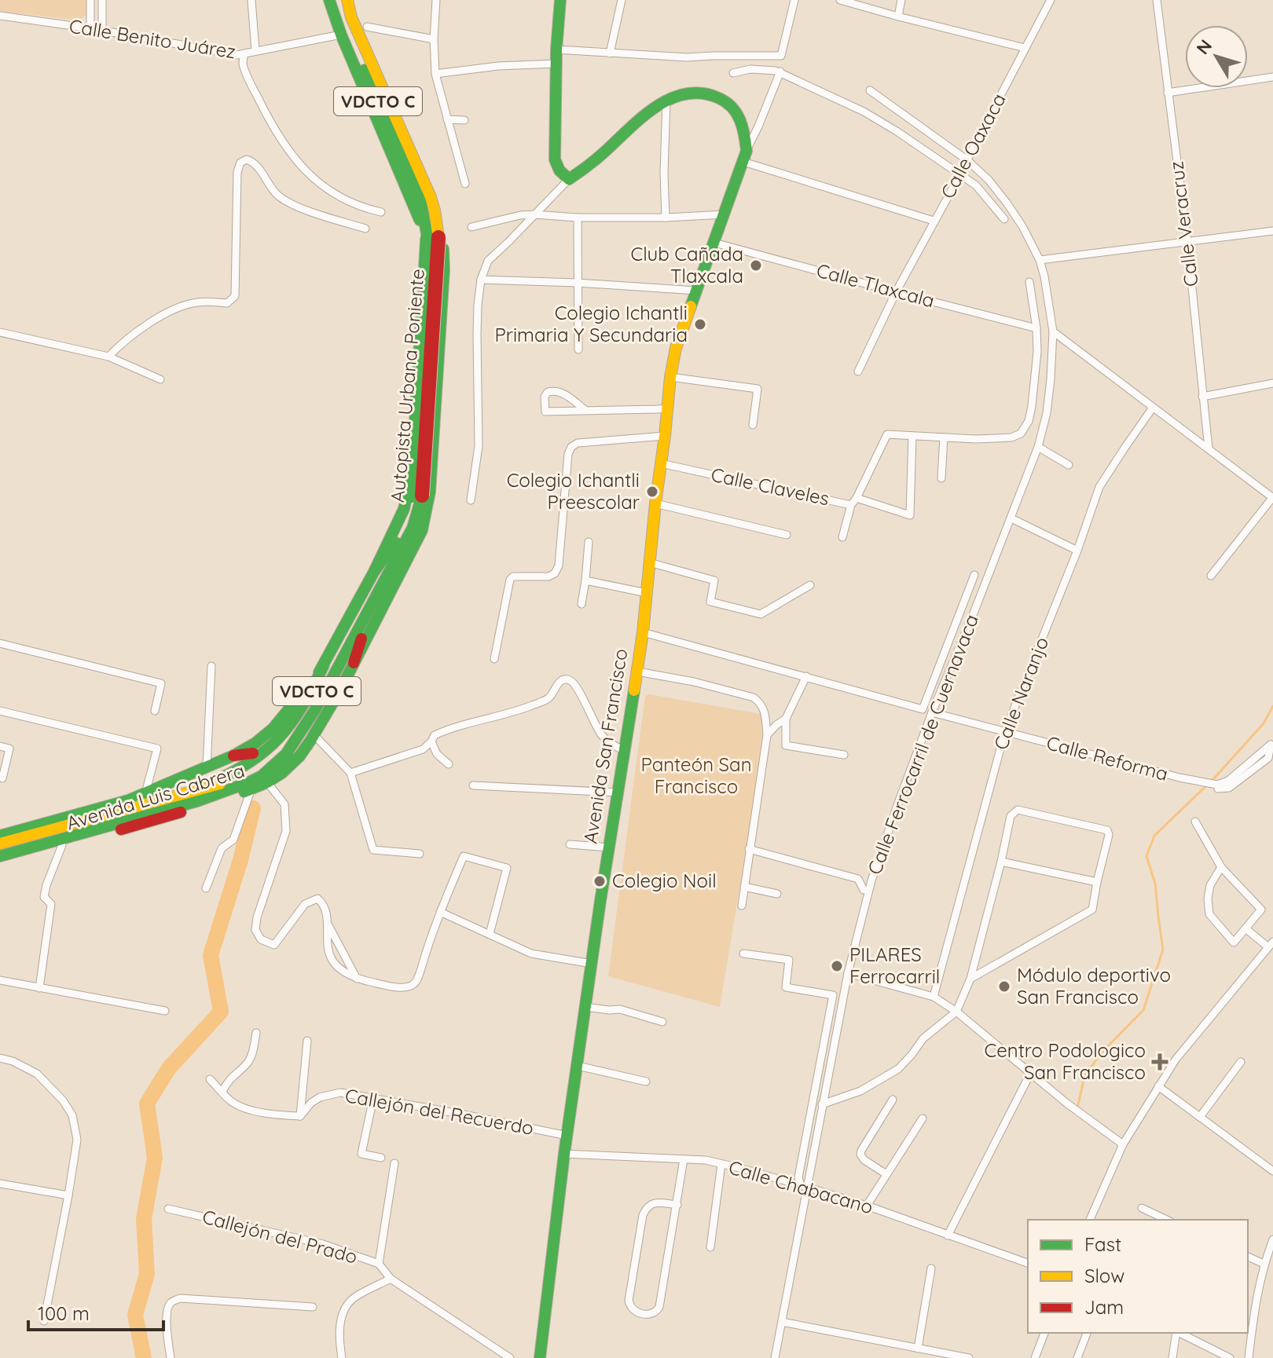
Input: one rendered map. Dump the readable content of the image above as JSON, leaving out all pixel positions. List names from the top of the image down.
{
  "streets": {
    "main road": [
      "VDCTO C",
      "Autopista Urbana Poniente",
      "Avenida San Francisco",
      "Avenida Luis Cabrera"
    ],
    "street": [
      "Calle Benito Juárez",
      "Calle Oaxaca",
      "Calle Veracruz",
      "Calle Tlaxcala",
      "Calle Claveles",
      "Calle Naranjo",
      "Calle Ferrocarril de Cuernavaca",
      "Calle Reforma",
      "Callejón del Recuerdo",
      "Calle Chabacano",
      "Callejón del Prado"
    ]
  },
  "crossings": [
    ["Calle Benito Juárez", "Avenida Luis Cabrera"],
    ["Calle Oaxaca", "Calle Tlaxcala"],
    ["Calle Oaxaca", "Calle Ferrocarril de Cuernavaca"],
    ["Calle Tlaxcala", "Calle Claveles"],
    ["Calle Tlaxcala", "Avenida San Francisco"],
    ["Autopista Urbana Poniente", "Avenida Luis Cabrera"],
    ["Calle Claveles", "Avenida San Francisco"],
    ["Calle Naranjo", "Calle Reforma"],
    ["Calle Ferrocarril de Cuernavaca", "Calle Reforma"],
    ["Calle Ferrocarril de Cuernavaca", "Calle Chabacano"],
    ["Avenida San Francisco", "Callejón del Recuerdo"],
    ["Avenida San Francisco", "Calle Chabacano"]
  ],
  "parks": ["Panteón San Francisco"],
  "places": {
    "other": [
      "Club Cañada Tlaxcala",
      "Colegio Ichantli Primaria Y Secundaria",
      "Colegio Ichantli Preescolar",
      "Colegio Noil",
      "PILARES Ferrocarril",
      "Módulo deportivo San Francisco"
    ],
    "health": ["Centro Podologico San Francisco"]
  },
  "legend": ["Fast", "Slow", "Jam"],
  "scale_bar": "100 m",
  "north": "top left"
}
